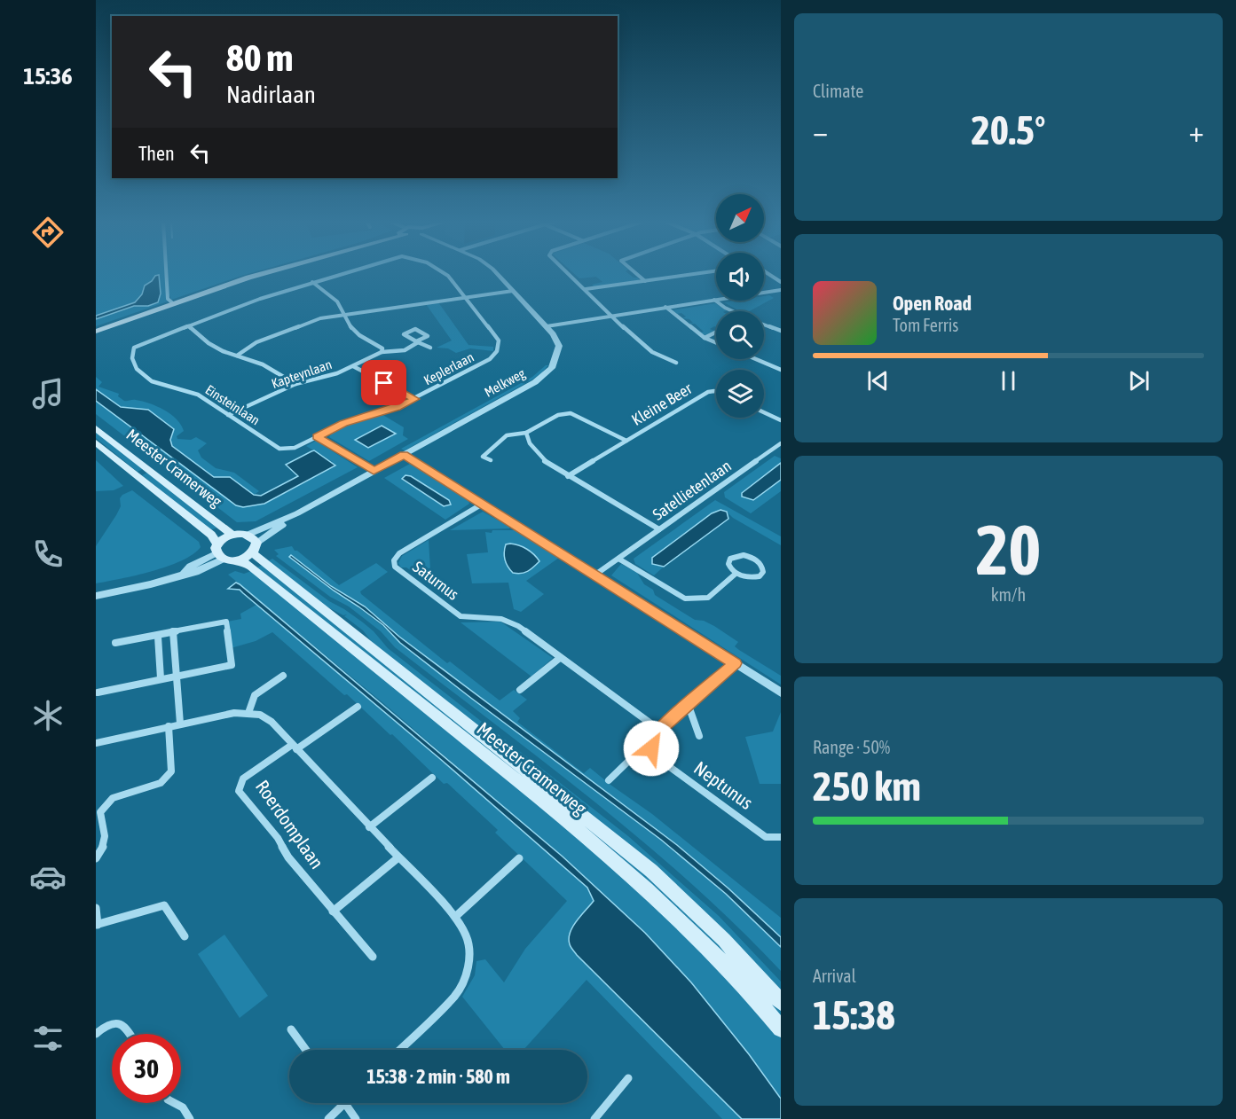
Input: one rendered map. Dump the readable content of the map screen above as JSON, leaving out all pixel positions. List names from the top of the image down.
{
  "streets": {
    "main road": ["Meester Cramerweg"],
    "street": [
      "Keplerlaan",
      "Kapteynlaan",
      "Melkweg",
      "Kleine Beer",
      "Einsteinlaan",
      "Satellietenlaan",
      "Saturnus",
      "Neptunus",
      "Roerdomplaan"
    ]
  },
  "crossings": [
    ["Keplerlaan", "Einsteinlaan"],
    ["Kapteynlaan", "Einsteinlaan"],
    ["Melkweg", "Meester Cramerweg"]
  ],
  "north": "top right",
  "page": {
    "tabs": "15:36",
    "tile": [
      "Climate",
      ["20", "km/h"],
      ["Range · 50%", "250 km"],
      ["Arrival", "15:38"]
    ],
    "turn": ["80 m", "Nadirlaan"],
    "heat": ["−", "20.5°", "+"],
    "then": "Then",
    "song": ["Open Road", "Tom Ferris"],
    "limit": "30",
    "trip": "15:38 · 2 min · 580 m"
  }
}
